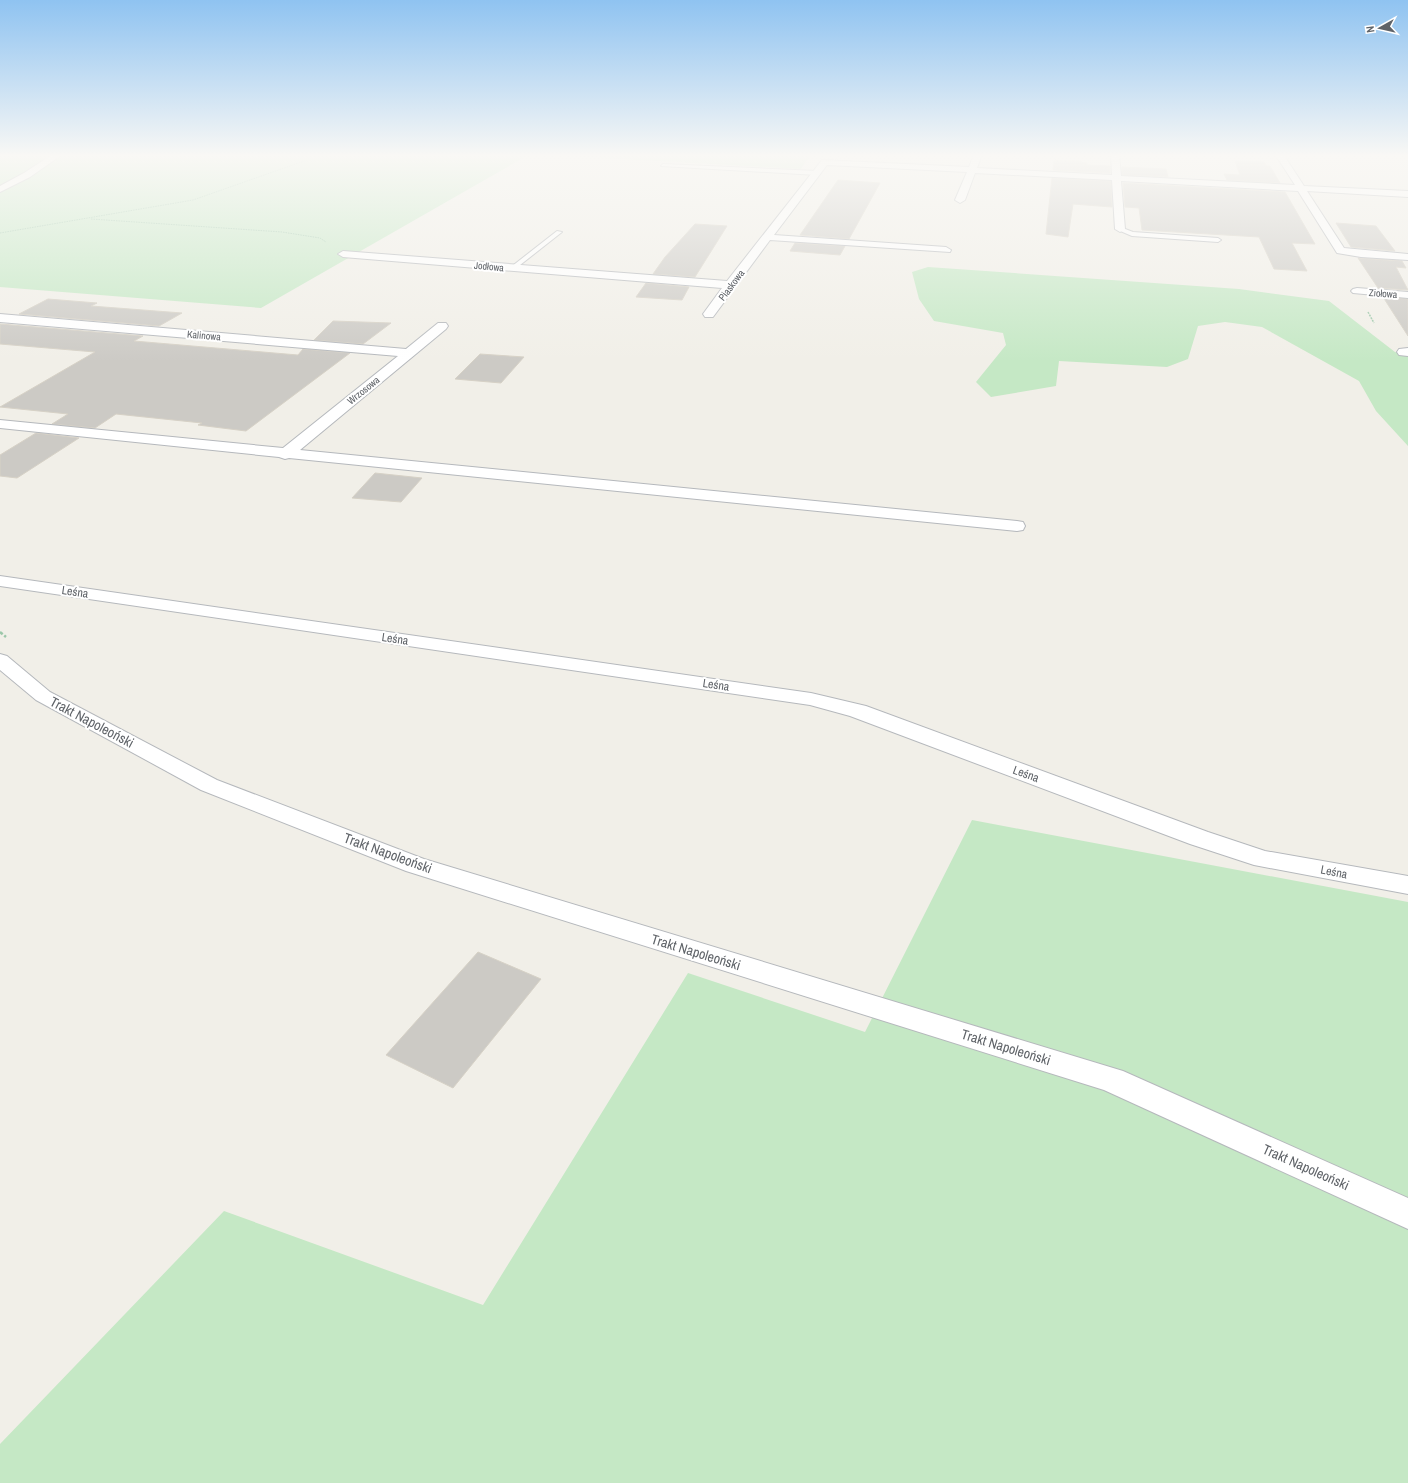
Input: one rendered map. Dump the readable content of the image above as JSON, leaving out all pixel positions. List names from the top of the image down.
{
  "streets": {
    "street": [
      "Jodłowa",
      "Piaskowa",
      "Ziołowa",
      "Kalinowa",
      "Wrzosowa",
      "Leśna",
      "Trakt Napoleoński"
    ]
  },
  "crossings": [
    ["Jodłowa", "Piaskowa"],
    ["Kalinowa", "Wrzosowa"]
  ],
  "north": "left"
}
